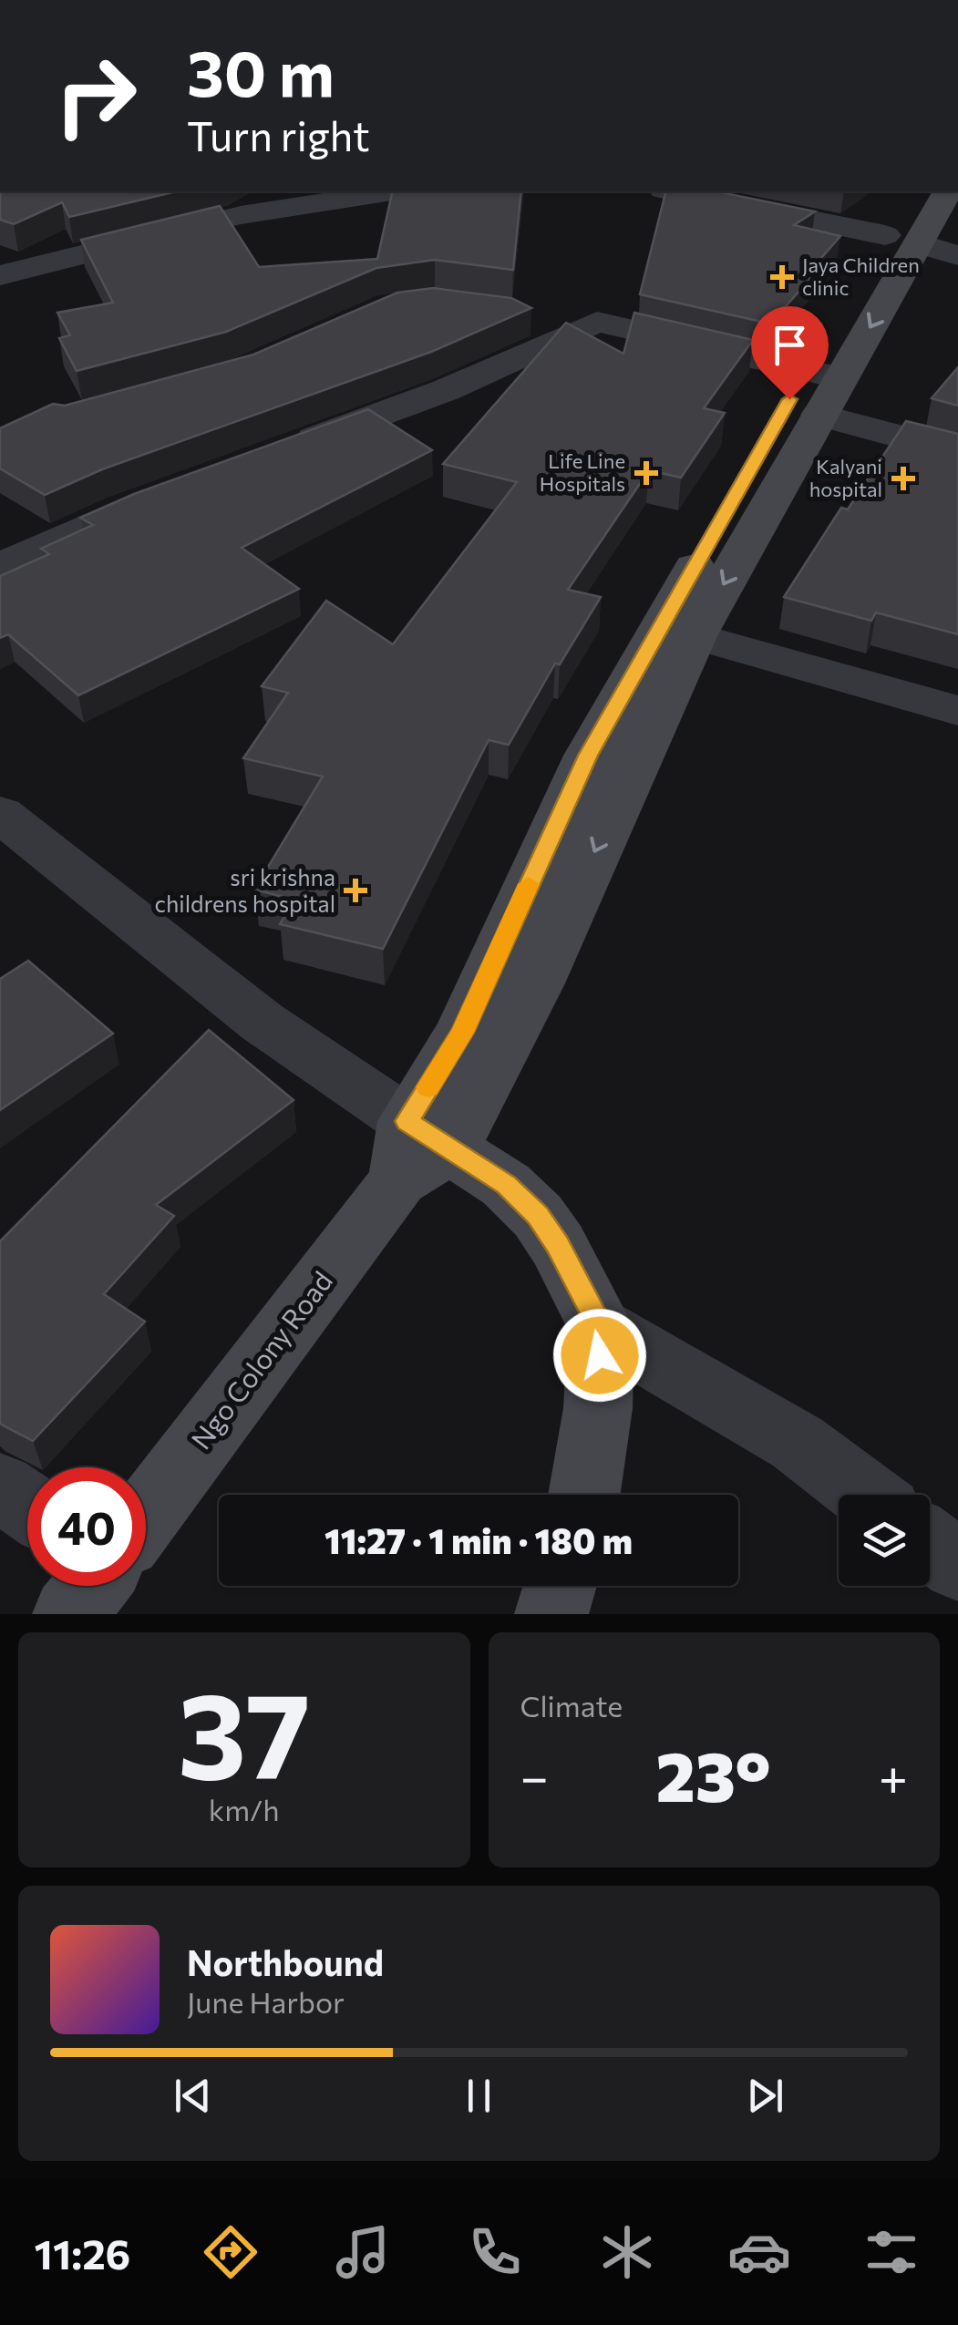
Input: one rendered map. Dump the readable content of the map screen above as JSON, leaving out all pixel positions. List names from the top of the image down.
{
  "streets": {
    "street": ["Ngo Colony Road"]
  },
  "places": {
    "health": [
      "Jaya Children clinic",
      "Life Line Hospitals",
      "Kalyani hospital",
      "sri krishna childrens hospital"
    ]
  },
  "page": {
    "turn": ["30 m", "Turn right"],
    "limit": "40",
    "trip": "11:27 · 1 min · 180 m",
    "tile": [
      ["37", "km/h"],
      "Climate"
    ],
    "heat": ["−", "23°", "+"],
    "song": ["Northbound", "June Harbor"],
    "tabs": "11:26"
  }
}
